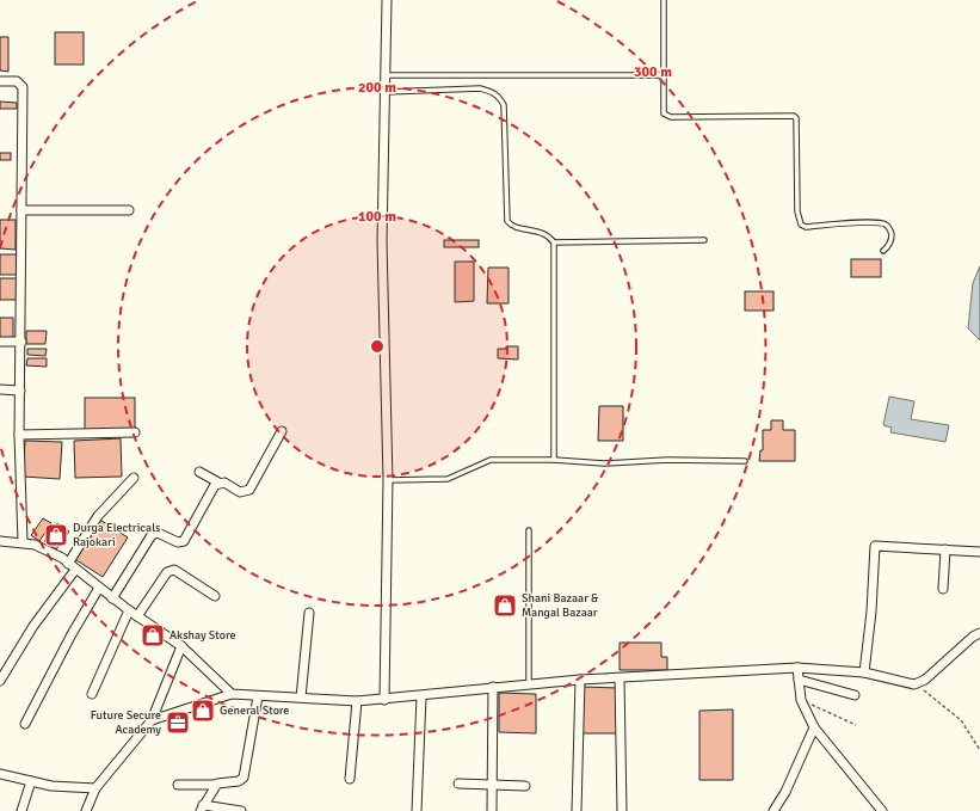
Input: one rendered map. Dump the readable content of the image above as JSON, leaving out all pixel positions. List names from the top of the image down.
{
  "places": {
    "shop": [
      "Durga Electricals Rajokari",
      "Shani Bazaar & Mangal Bazaar",
      "Akshay Store",
      "General Store"
    ],
    "office": ["Future Secure Academy"]
  },
  "rings": ["300 m", "200 m", "100 m"]
}
